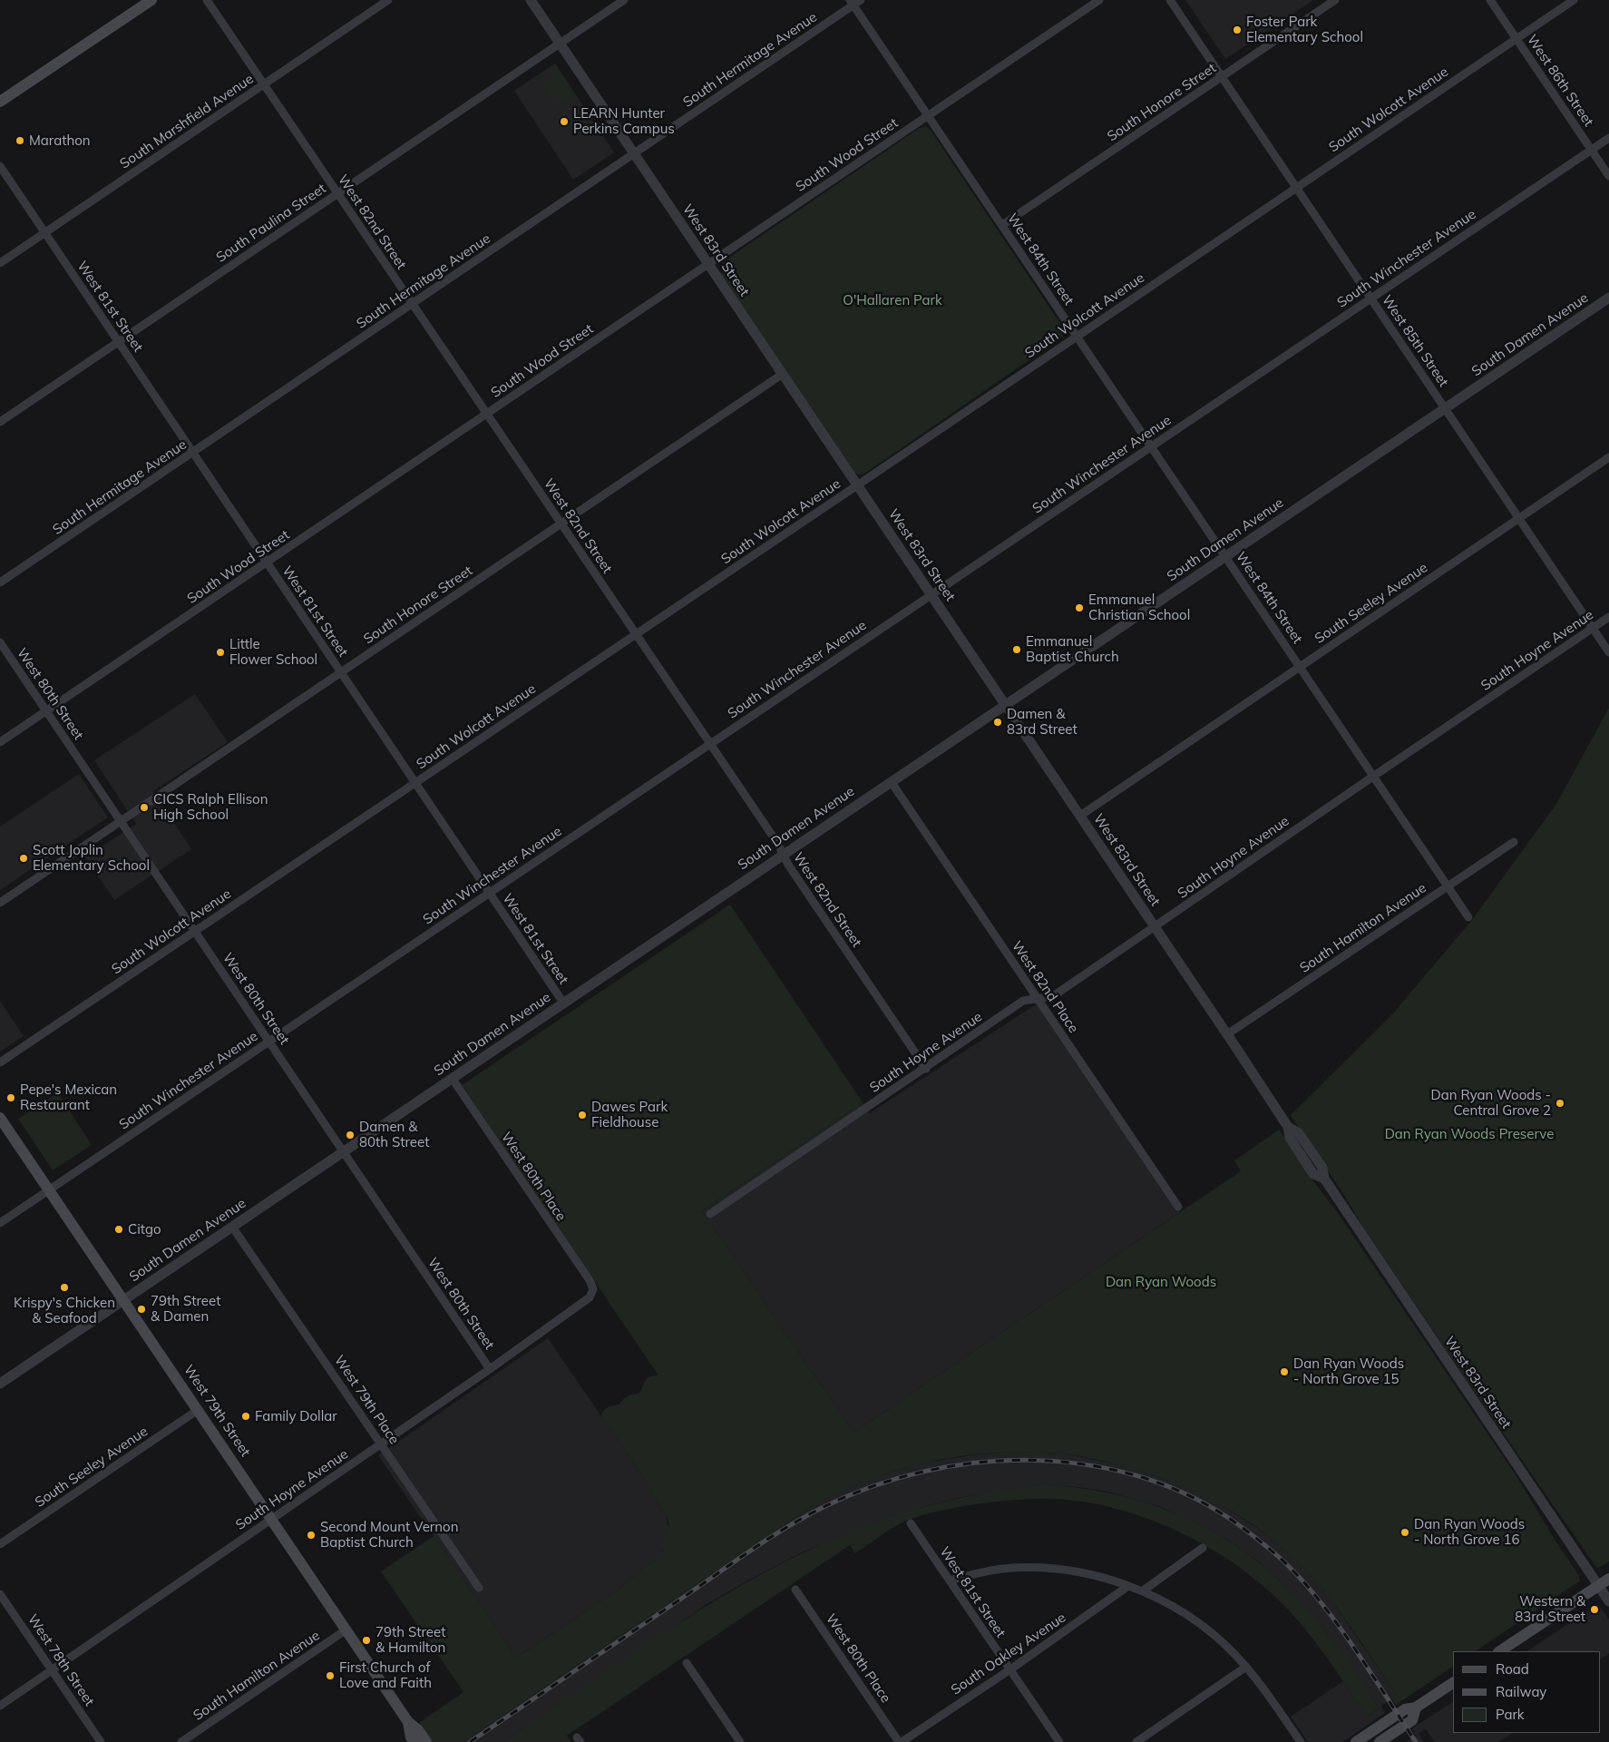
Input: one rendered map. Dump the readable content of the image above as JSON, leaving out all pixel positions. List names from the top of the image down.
{
  "streets": {
    "main road": ["West 79th Street"],
    "street": [
      "South Hermitage Avenue",
      "West 86th Street",
      "South Honore Street",
      "South Wolcott Avenue",
      "South Marshfield Avenue",
      "South Wood Street",
      "West 82nd Street",
      "South Paulina Street",
      "West 83rd Street",
      "South Winchester Avenue",
      "West 84th Street",
      "West 81st Street",
      "South Damen Avenue",
      "West 85th Street",
      "South Seeley Avenue",
      "South Hoyne Avenue",
      "West 80th Street",
      "South Hamilton Avenue",
      "West 82nd Place",
      "West 80th Place",
      "West 79th Place",
      "South Oakley Avenue",
      "West 78th Street"
    ]
  },
  "crossings": [
    ["South Hermitage Avenue", "West 82nd Street"],
    ["South Hermitage Avenue", "West 83rd Street"],
    ["South Hermitage Avenue", "West 84th Street"],
    ["South Hermitage Avenue", "West 81st Street"],
    ["West 86th Street", "South Wolcott Avenue"],
    ["West 86th Street", "South Winchester Avenue"],
    ["South Honore Street", "West 82nd Street"],
    ["South Honore Street", "West 83rd Street"],
    ["South Honore Street", "West 84th Street"],
    ["South Honore Street", "West 81st Street"],
    ["South Honore Street", "West 85th Street"],
    ["South Honore Street", "West 80th Street"],
    ["South Wolcott Avenue", "West 82nd Street"],
    ["South Wolcott Avenue", "West 83rd Street"],
    ["South Wolcott Avenue", "West 84th Street"],
    ["South Wolcott Avenue", "West 81st Street"],
    ["South Wolcott Avenue", "West 85th Street"],
    ["South Wolcott Avenue", "West 80th Street"],
    ["South Marshfield Avenue", "West 82nd Street"],
    ["South Marshfield Avenue", "West 81st Street"],
    ["South Wood Street", "West 82nd Street"],
    ["South Wood Street", "West 83rd Street"],
    ["South Wood Street", "West 84th Street"],
    ["South Wood Street", "West 81st Street"],
    ["South Wood Street", "West 80th Street"],
    ["West 82nd Street", "South Paulina Street"],
    ["West 82nd Street", "South Winchester Avenue"],
    ["West 82nd Street", "South Damen Avenue"],
    ["West 82nd Street", "South Hoyne Avenue"],
    ["South Paulina Street", "West 83rd Street"],
    ["South Paulina Street", "West 81st Street"],
    ["West 83rd Street", "South Winchester Avenue"],
    ["West 83rd Street", "South Damen Avenue"],
    ["West 83rd Street", "South Seeley Avenue"],
    ["West 83rd Street", "South Hoyne Avenue"],
    ["West 83rd Street", "South Hamilton Avenue"],
    ["South Winchester Avenue", "West 84th Street"],
    ["South Winchester Avenue", "West 81st Street"],
    ["South Winchester Avenue", "West 85th Street"],
    ["South Winchester Avenue", "West 80th Street"],
    ["South Winchester Avenue", "West 79th Street"],
    ["West 84th Street", "South Damen Avenue"],
    ["West 84th Street", "South Seeley Avenue"],
    ["West 84th Street", "South Hoyne Avenue"],
    ["West 84th Street", "South Hamilton Avenue"],
    ["West 81st Street", "South Damen Avenue"],
    ["West 81st Street", "South Oakley Avenue"],
    ["South Damen Avenue", "West 85th Street"],
    ["South Damen Avenue", "West 80th Street"],
    ["South Damen Avenue", "West 82nd Place"],
    ["South Damen Avenue", "West 80th Place"],
    ["South Damen Avenue", "West 79th Place"],
    ["South Damen Avenue", "West 79th Street"],
    ["West 85th Street", "South Seeley Avenue"],
    ["West 85th Street", "South Hoyne Avenue"],
    ["South Seeley Avenue", "West 79th Street"],
    ["South Hoyne Avenue", "West 80th Street"],
    ["South Hoyne Avenue", "West 82nd Place"],
    ["South Hoyne Avenue", "West 80th Place"],
    ["South Hoyne Avenue", "West 79th Place"],
    ["South Hoyne Avenue", "West 79th Street"],
    ["South Hoyne Avenue", "West 78th Street"],
    ["South Hamilton Avenue", "West 79th Street"],
    ["West 80th Place", "South Oakley Avenue"]
  ],
  "parks": ["O'Hallaren Park", "Dan Ryan Woods Preserve", "Dan Ryan Woods"],
  "places": [
    "Foster Park Elementary School",
    "LEARN Hunter Perkins Campus",
    "Marathon",
    "Emmanuel Christian School",
    "Emmanuel Baptist Church",
    "Little Flower School",
    "Damen & 83rd Street",
    "CICS Ralph Ellison High School",
    "Scott Joplin Elementary School",
    "Pepe's Mexican Restaurant",
    "Dan Ryan Woods - Central Grove 2",
    "Dawes Park Fieldhouse",
    "Damen & 80th Street",
    "Citgo",
    "Krispy's Chicken & Seafood",
    "79th Street & Damen",
    "Dan Ryan Woods - North Grove 15",
    "Family Dollar",
    "Dan Ryan Woods - North Grove 16",
    "Second Mount Vernon Baptist Church",
    "Western & 83rd Street",
    "79th Street & Hamilton",
    "First Church of Love and Faith"
  ],
  "legend": ["Road", "Railway", "Park"]
}
